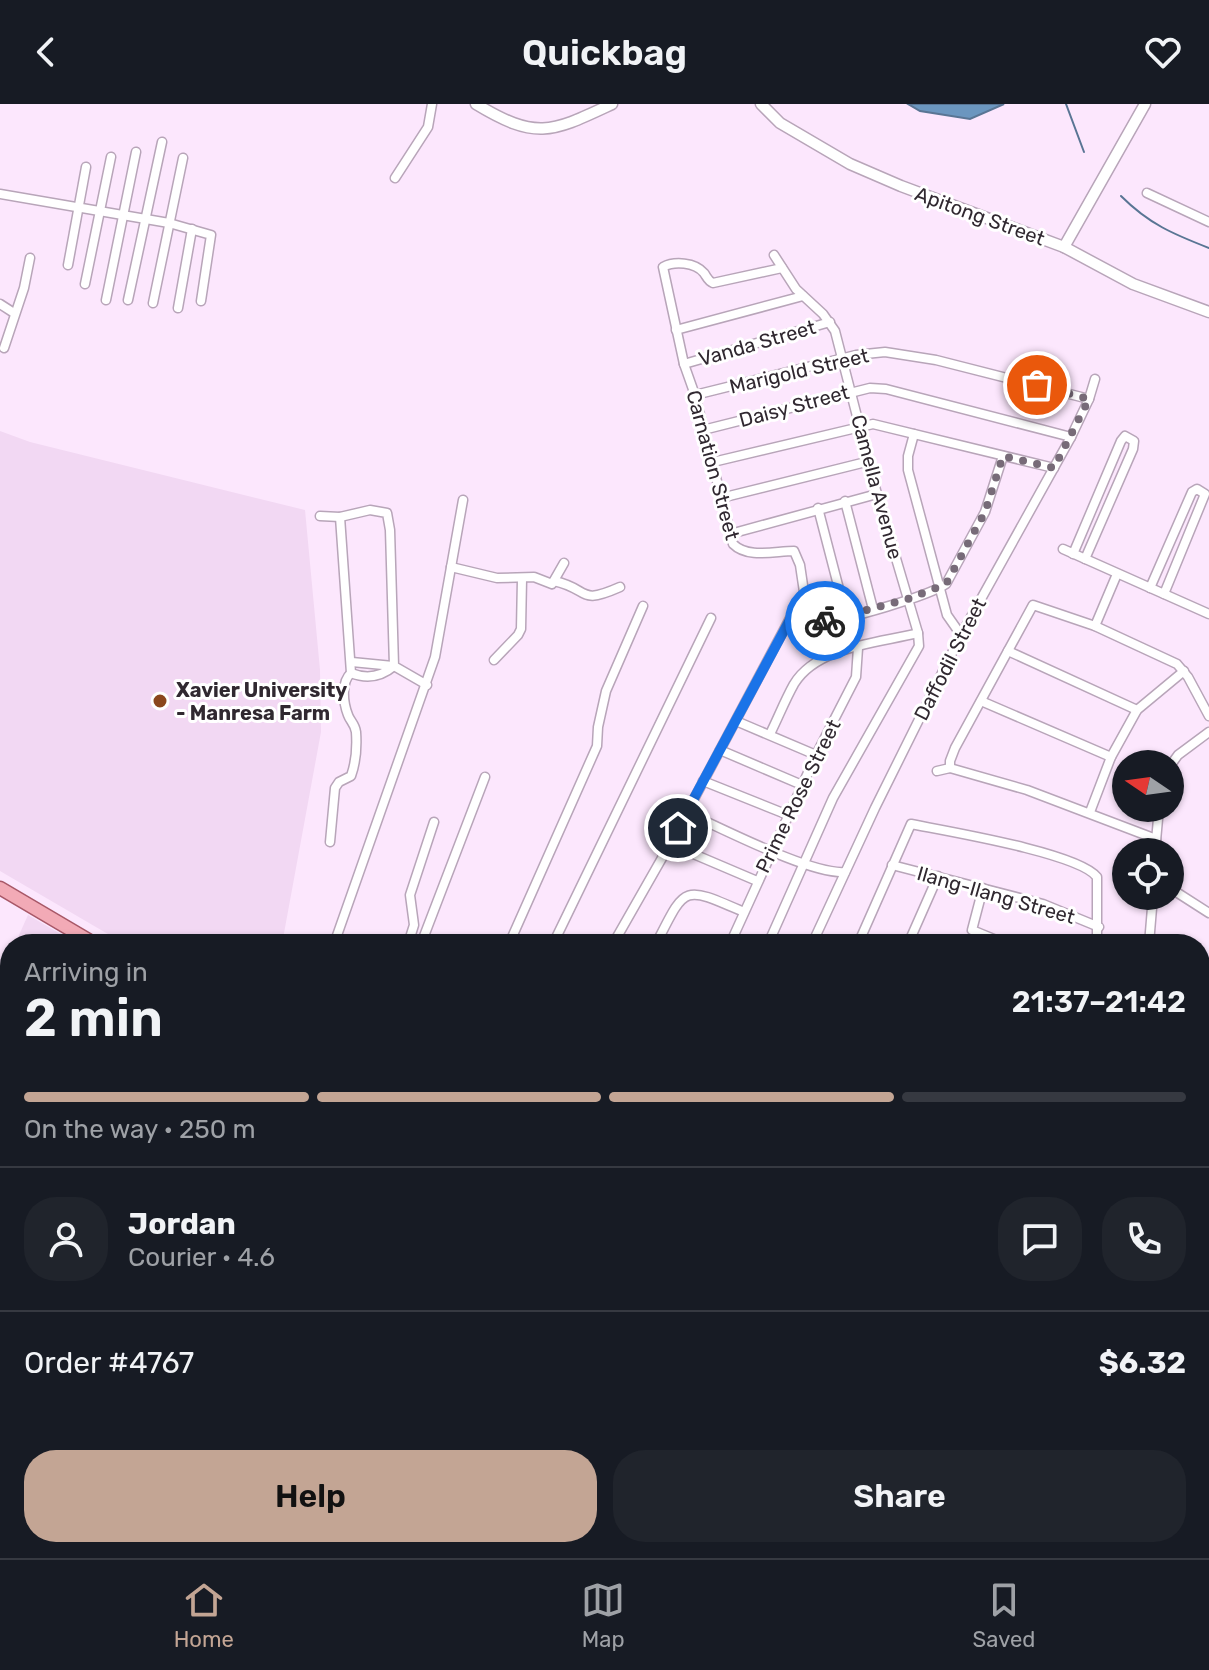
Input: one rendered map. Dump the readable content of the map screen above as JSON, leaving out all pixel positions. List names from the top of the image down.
{
  "streets": {
    "street": [
      "Apitong Street",
      "Vanda Street",
      "Marigold Street",
      "Daisy Street",
      "Carnation Street",
      "Camella Avenue",
      "Daffodil Street",
      "Prime Rose Street",
      "Ilang-Ilang Street"
    ]
  },
  "crossings": [
    ["Vanda Street", "Carnation Street"],
    ["Vanda Street", "Camella Avenue"],
    ["Marigold Street", "Carnation Street"],
    ["Marigold Street", "Camella Avenue"],
    ["Marigold Street", "Daffodil Street"],
    ["Daisy Street", "Carnation Street"],
    ["Daisy Street", "Camella Avenue"],
    ["Daisy Street", "Daffodil Street"],
    ["Carnation Street", "Camella Avenue"]
  ],
  "places": ["Xavier University - Manresa Farm"],
  "north": "left",
  "page": {
    "header": "Quickbag",
    "heading": ["2 min", "Arriving in", "21:37–21:42"],
    "panel": [
      "Jordan",
      "Courier · 4.6",
      "Order #4767",
      "$6.32"
    ],
    "bar": "On the way · 250 m",
    "buttons": ["Help", "Share"],
    "tabs": ["Home", "Map", "Saved"]
  }
}
